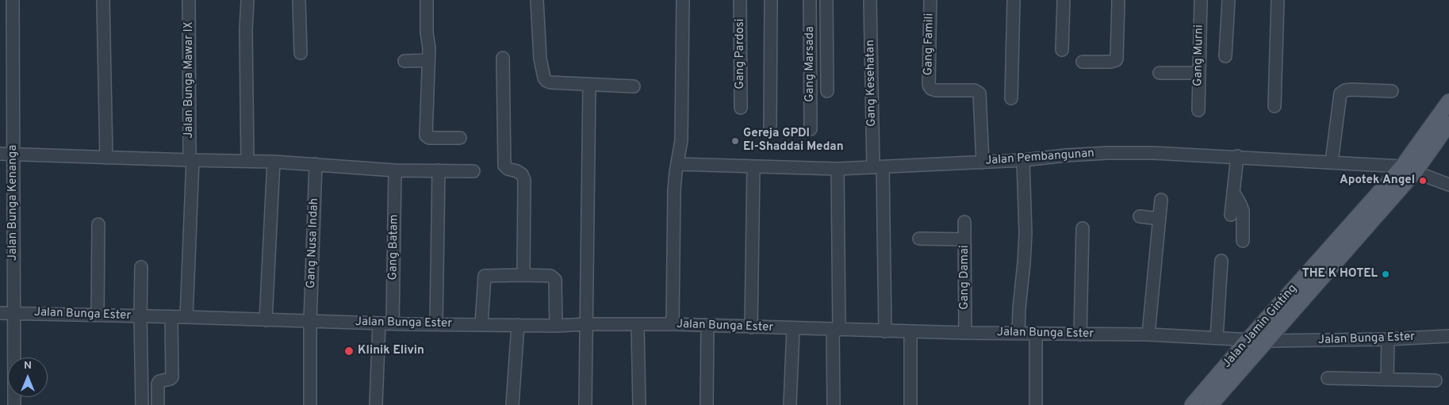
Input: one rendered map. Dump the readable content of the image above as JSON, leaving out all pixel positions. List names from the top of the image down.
{
  "streets": {
    "main road": ["Jalan Jamin Ginting"],
    "street": [
      "Gang Famili",
      "Gang Pardosi",
      "Gang Murni",
      "Gang Marsada",
      "Jalan Bunga Mawar IX",
      "Gang Kesehatan",
      "Jalan Pembangunan",
      "Jalan Bunga Kenanga",
      "Gang Nusa Indah",
      "Gang Batam",
      "Gang Damai",
      "Jalan Bunga Ester"
    ]
  },
  "crossings": [
    ["Gang Famili", "Jalan Pembangunan"],
    ["Jalan Bunga Mawar IX", "Jalan Bunga Ester"],
    ["Gang Kesehatan", "Jalan Pembangunan"],
    ["Gang Kesehatan", "Jalan Bunga Ester"],
    ["Jalan Pembangunan", "Jalan Jamin Ginting"],
    ["Jalan Bunga Kenanga", "Jalan Bunga Ester"],
    ["Gang Nusa Indah", "Jalan Bunga Ester"],
    ["Gang Batam", "Jalan Bunga Ester"],
    ["Gang Damai", "Jalan Bunga Ester"],
    ["Jalan Bunga Ester", "Jalan Jamin Ginting"]
  ],
  "places": [
    "Gereja GPDI El-Shaddai Medan",
    "Apotek Angel",
    "THE K HOTEL",
    "Klinik Elivin"
  ],
  "north": "top"
}
